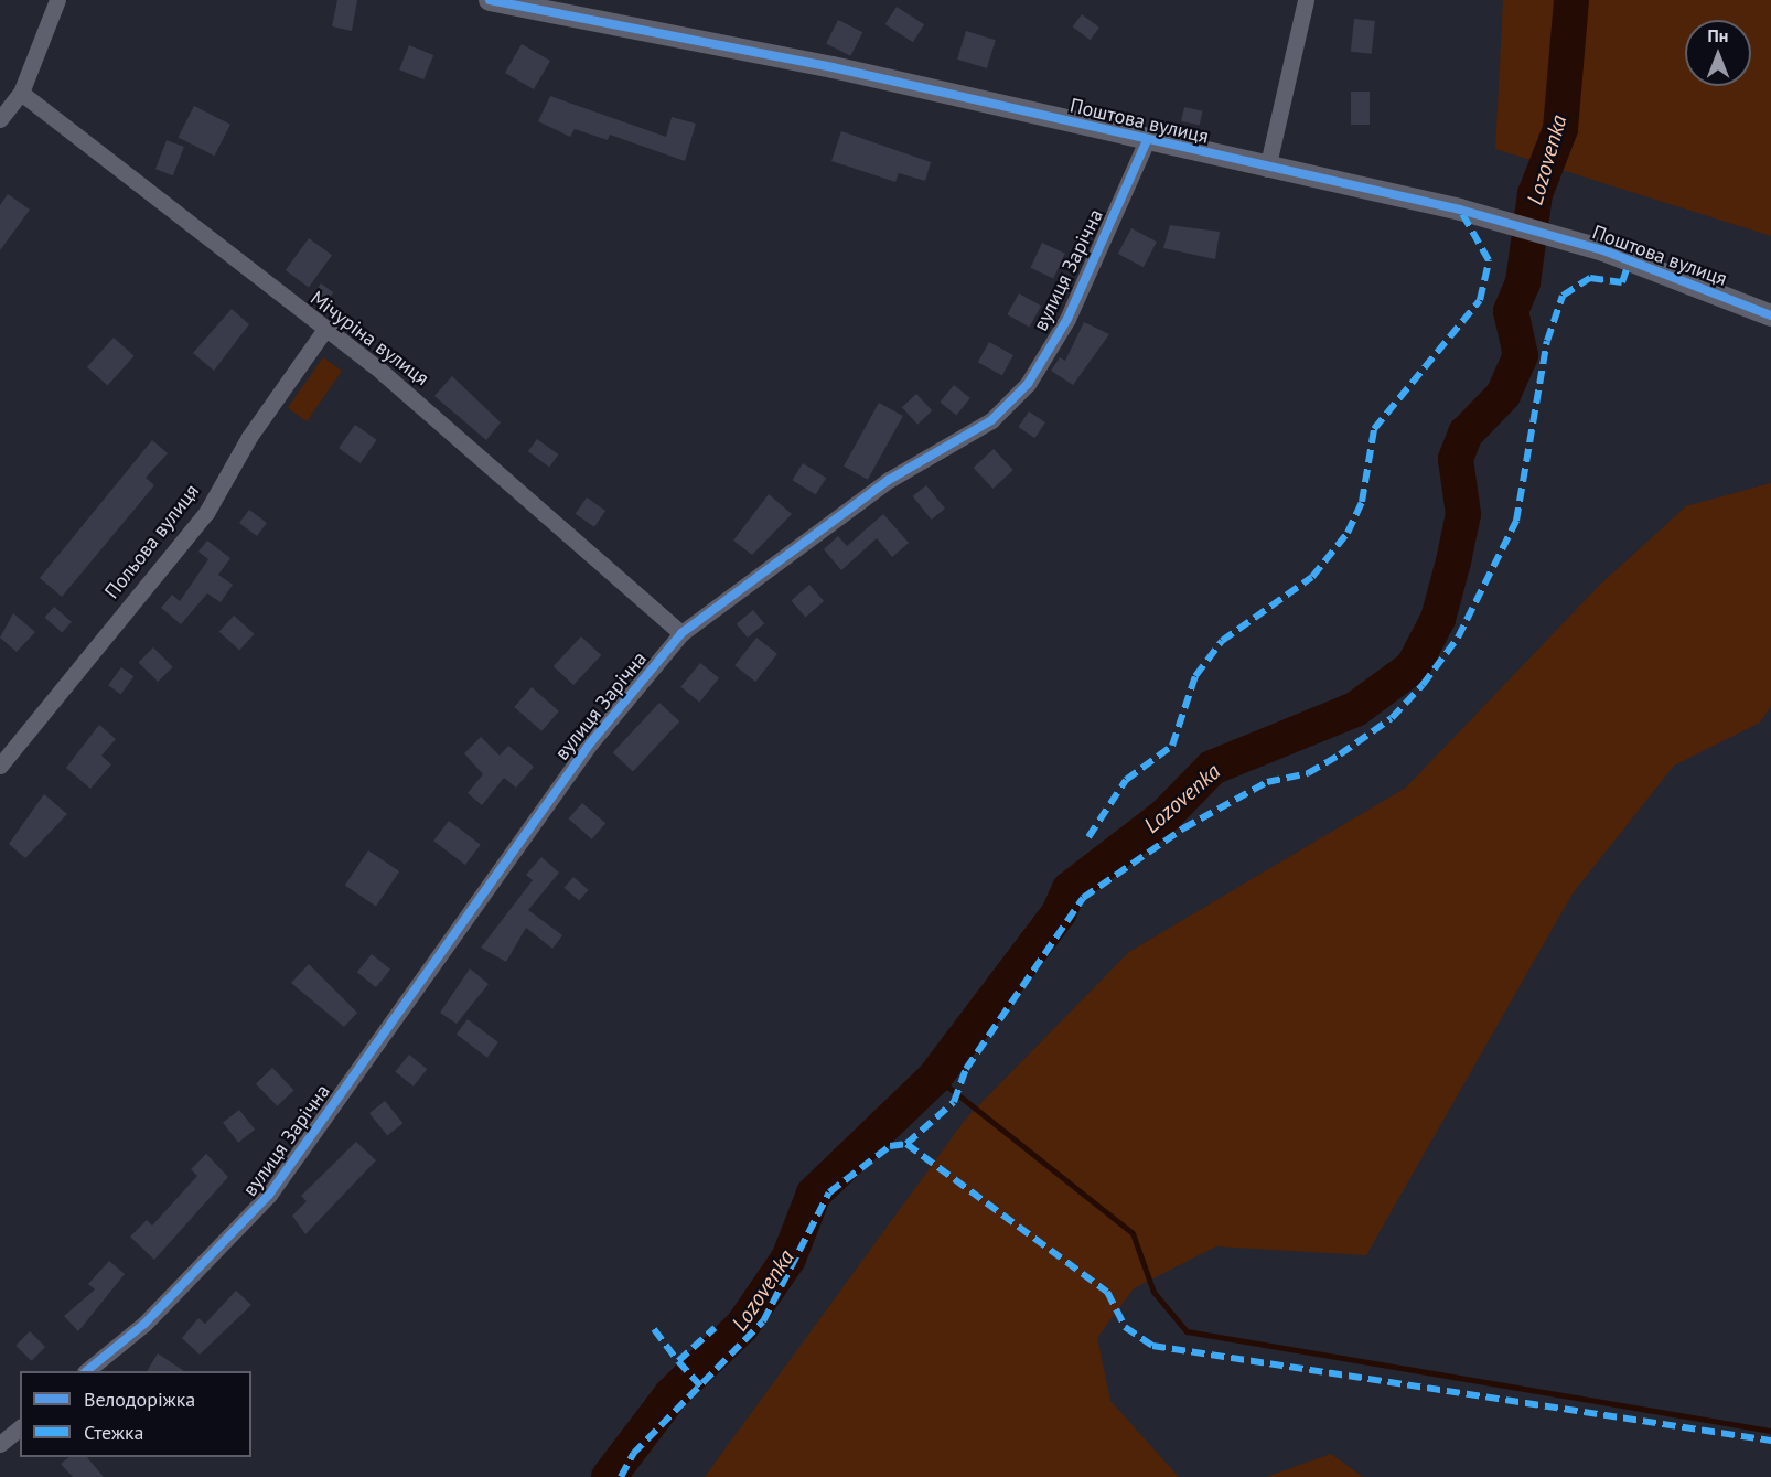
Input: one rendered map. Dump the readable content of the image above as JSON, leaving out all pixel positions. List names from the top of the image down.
{
  "streets": {
    "street": [
      "Поштова вулиця",
      "вулиця Зарічна",
      "Мічуріна вулиця",
      "Польова вулиця"
    ]
  },
  "crossings": [
    ["Поштова вулиця", "вулиця Зарічна"],
    ["вулиця Зарічна", "Мічуріна вулиця"],
    ["Мічуріна вулиця", "Польова вулиця"]
  ],
  "water": ["Lozovenka"],
  "legend": ["Велодоріжка", "Стежка"],
  "north": "top"
}
